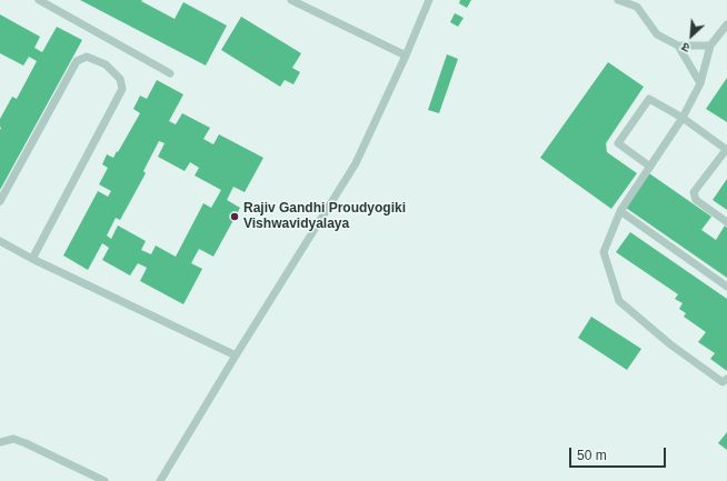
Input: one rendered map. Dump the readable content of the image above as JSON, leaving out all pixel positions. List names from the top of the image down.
{
  "places": ["Rajiv Gandhi Proudyogiki Vishwavidyalaya"],
  "scale_bar": "50 m",
  "north": "bottom left"
}
